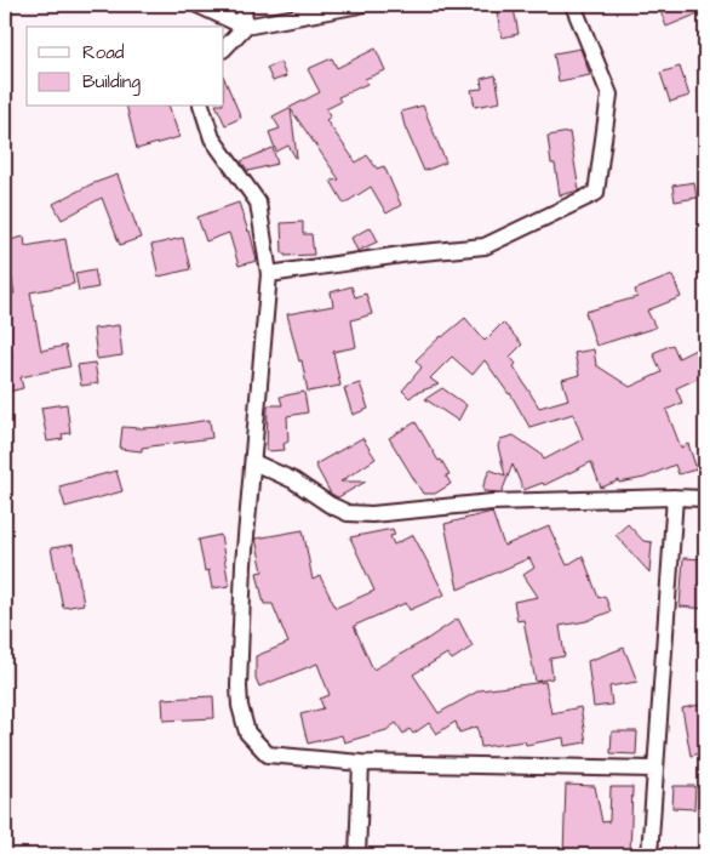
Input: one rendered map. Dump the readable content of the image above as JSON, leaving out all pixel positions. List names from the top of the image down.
{
  "legend": ["Road", "Building"]
}
